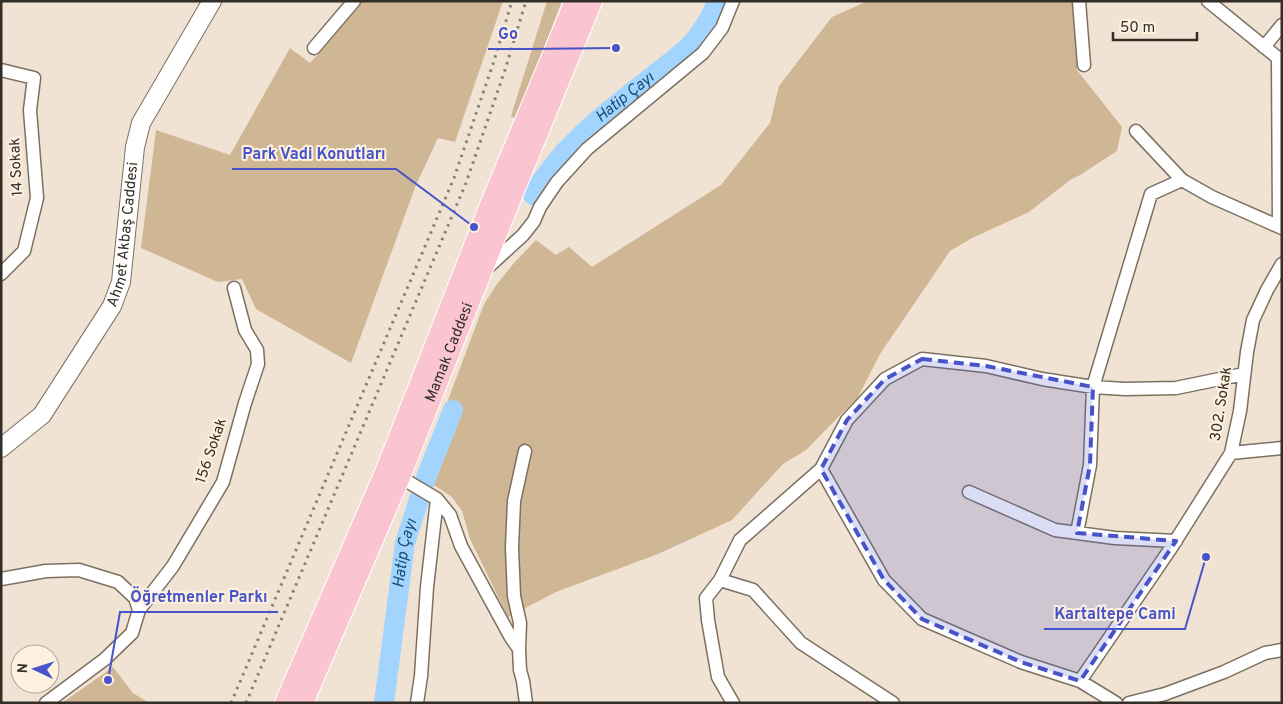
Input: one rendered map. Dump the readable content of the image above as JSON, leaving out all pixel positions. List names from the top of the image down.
{
  "streets": {
    "main road": ["Mamak Caddesi"],
    "street": [
      "14 Sokak",
      "Ahmet Akbaş Caddesi",
      "302. Sokak",
      "156 Sokak"
    ]
  },
  "water": ["Hatip Çayı"],
  "places": [
    "Go",
    "Park Vadi Konutları",
    "Kartaltepe Cami",
    "Öğretmenler Parkı"
  ],
  "scale_bar": "50 m",
  "north": "left"
}
